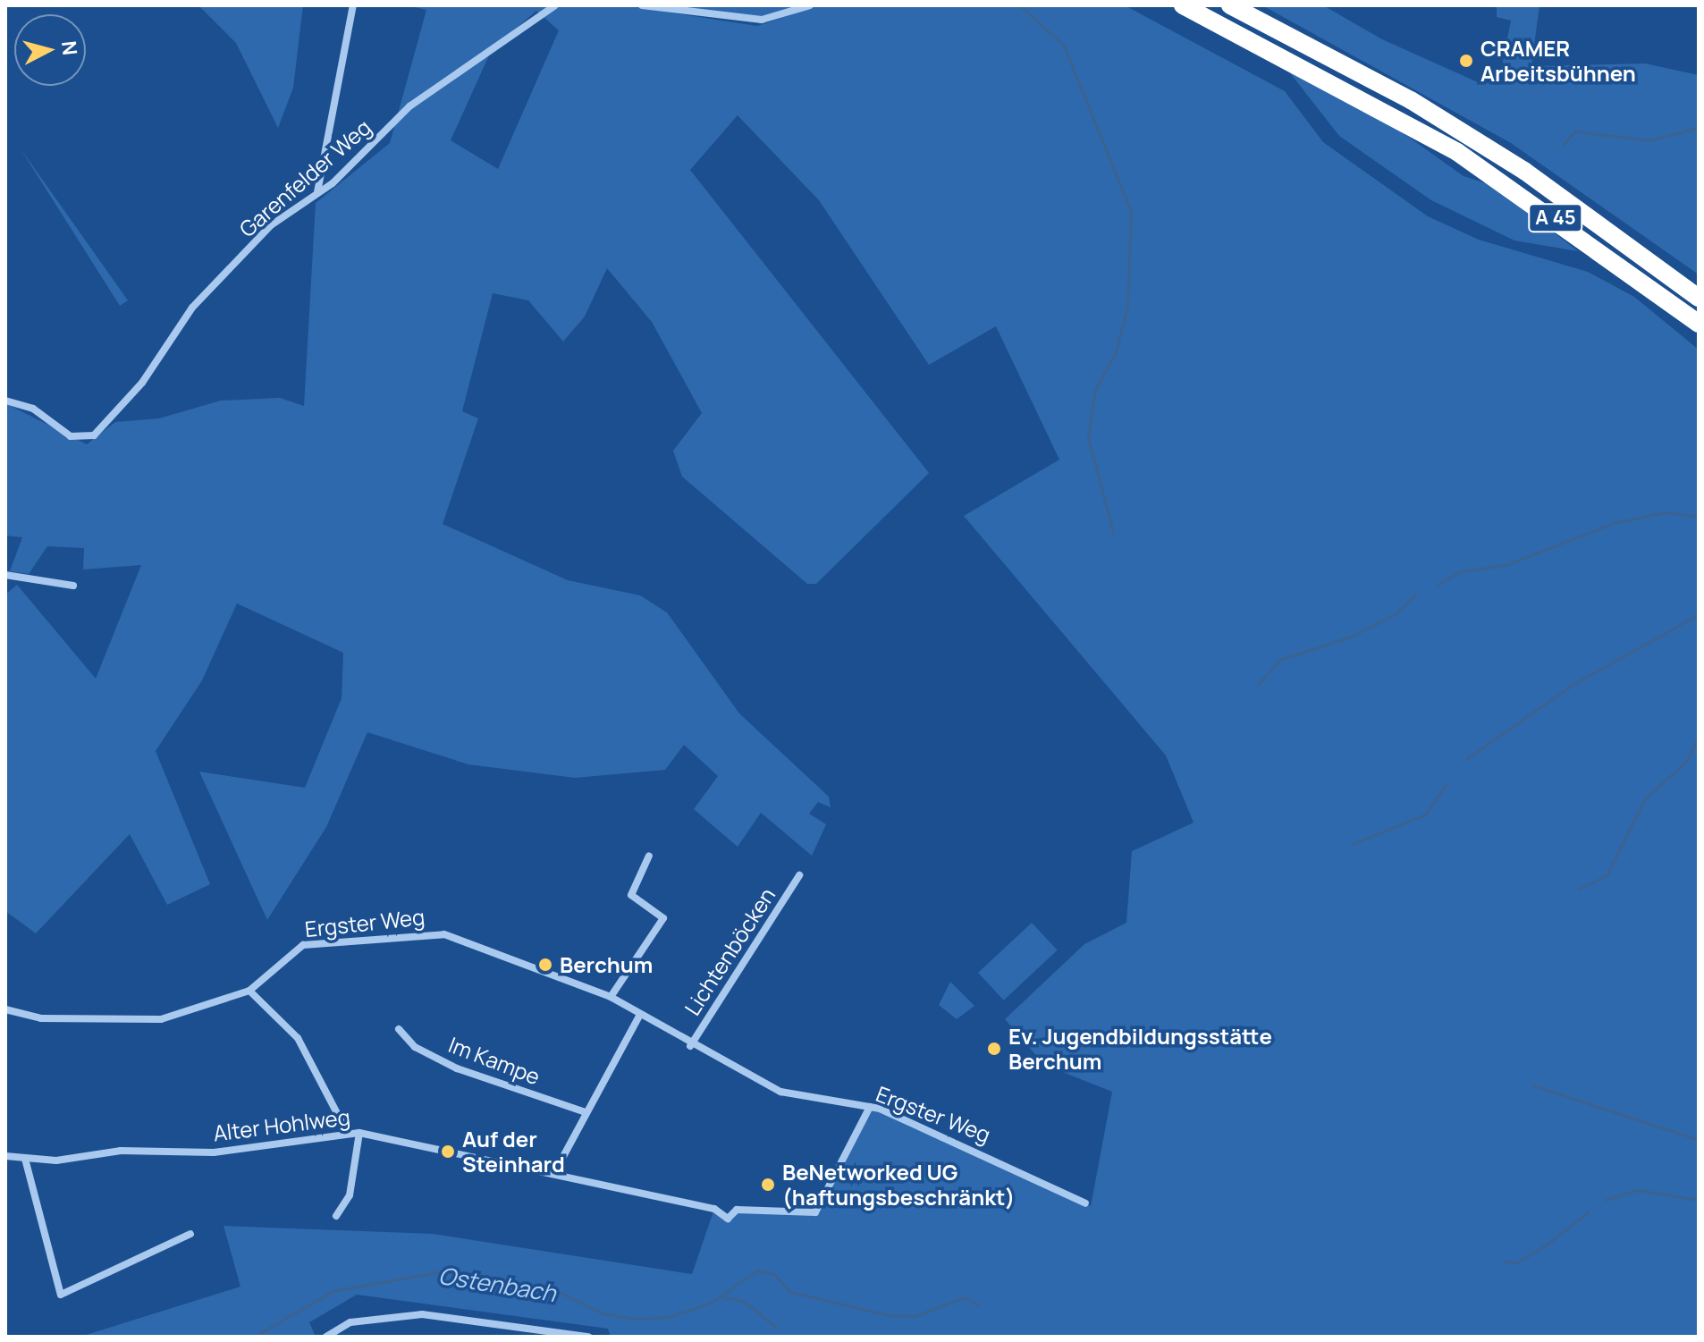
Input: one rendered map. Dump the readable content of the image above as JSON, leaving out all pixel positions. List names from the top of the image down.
{
  "streets": {
    "highway": ["A 45"],
    "street": [
      "Garenfelder Weg",
      "Ergster Weg",
      "Lichtenböcken",
      "Im Kampe",
      "Alter Hohlweg"
    ]
  },
  "crossings": [
    ["Ergster Weg", "Lichtenböcken"],
    ["Ergster Weg", "Alter Hohlweg"]
  ],
  "water": ["Ostenbach"],
  "places": [
    "CRAMER Arbeitsbühnen",
    "Berchum",
    "Ev. Jugendbildungsstätte Berchum",
    "Auf der Steinhard",
    "BeNetworked UG (haftungsbeschränkt)"
  ],
  "north": "right"
}
